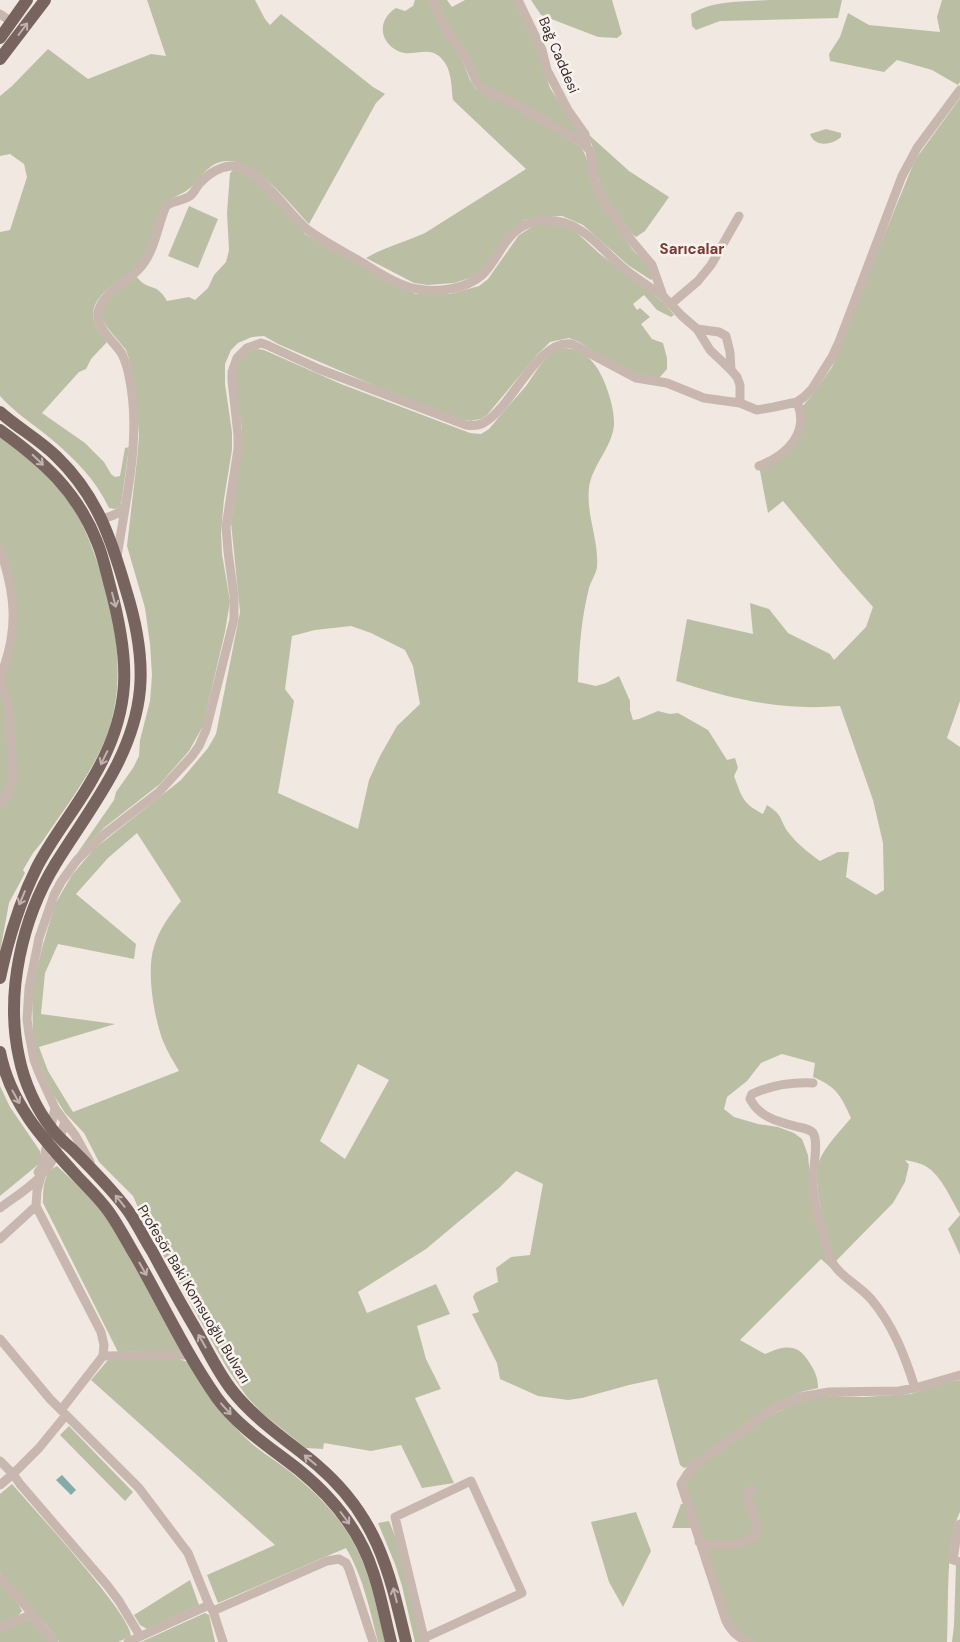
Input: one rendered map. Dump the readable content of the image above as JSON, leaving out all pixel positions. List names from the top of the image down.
{
  "streets": {
    "main road": ["Profesör Baki Komsuoğlu Bulvarı"],
    "street": ["Bağ Caddesi"]
  },
  "districts": ["Sarıcalar"]
}
